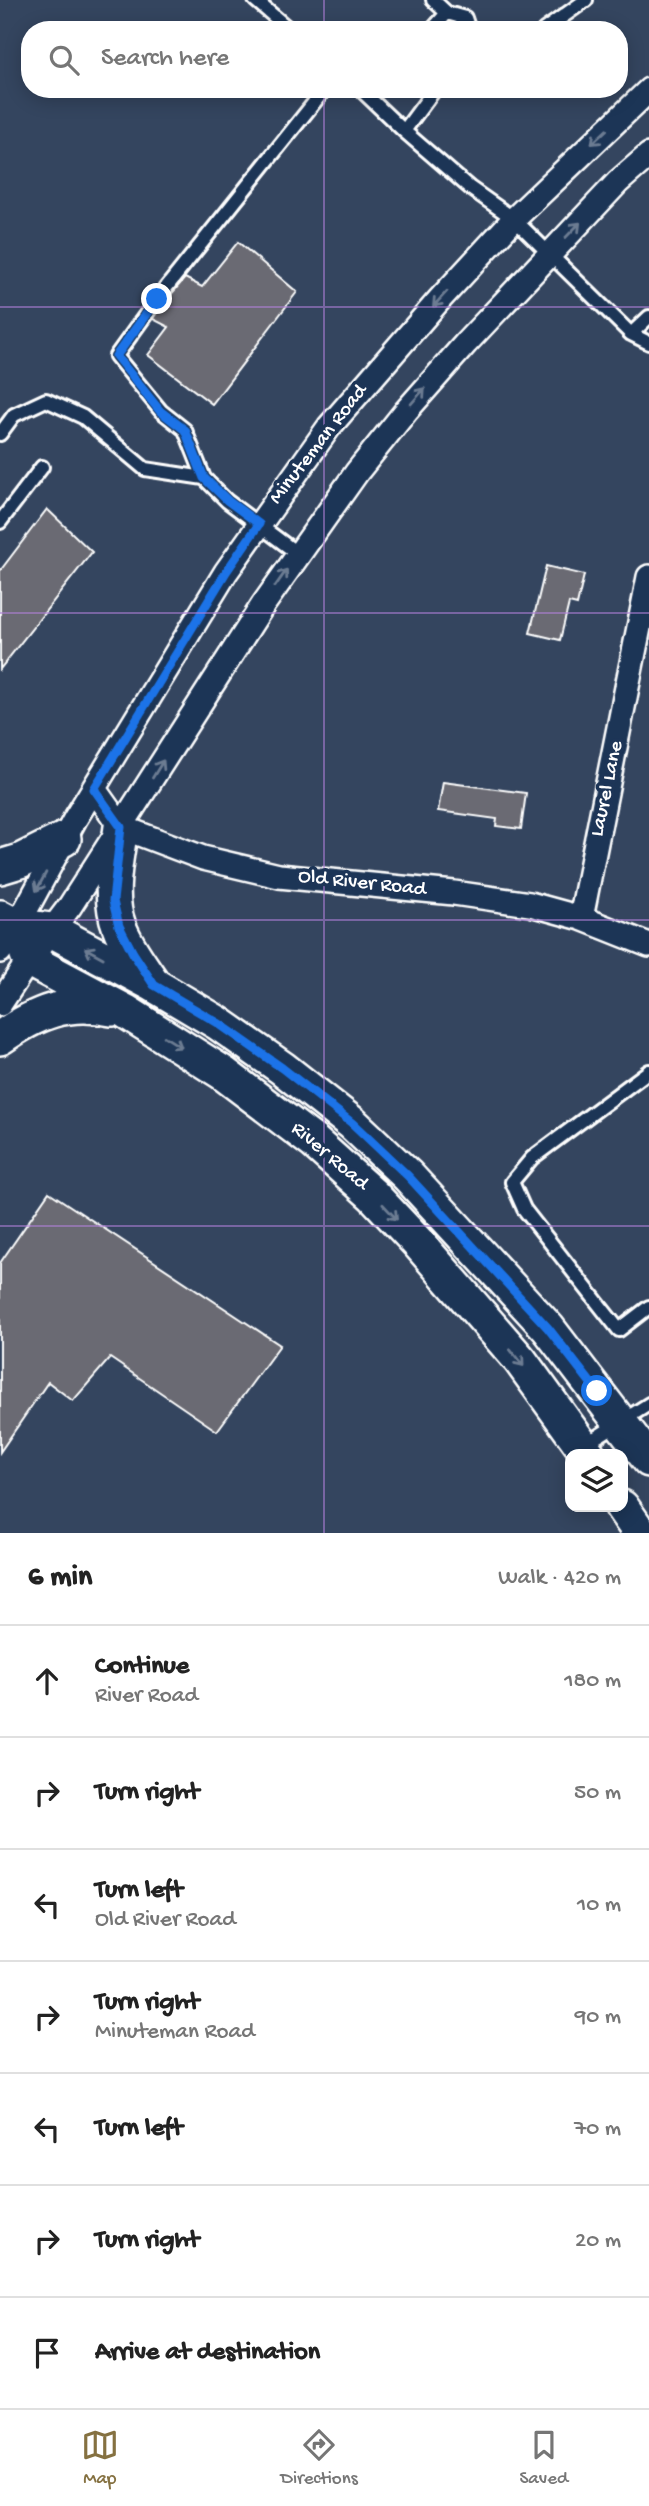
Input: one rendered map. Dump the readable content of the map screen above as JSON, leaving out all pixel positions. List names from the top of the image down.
{
  "streets": {
    "main road": ["River Road"],
    "street": ["Minuteman Road", "Laurel Lane", "Old River Road"]
  },
  "crossings": [
    ["Minuteman Road", "River Road"],
    ["Laurel Lane", "Old River Road"]
  ],
  "page": {
    "search": "Search here",
    "heading": ["6 min", "Walk · 420 m"],
    "list": [
      ["Continue", "River Road", "180 m"],
      ["Turn right", "50 m"],
      ["Turn left", "Old River Road", "10 m"],
      ["Turn right", "Minuteman Road", "90 m"],
      ["Turn left", "70 m"],
      ["Turn right", "20 m"],
      "Arrive at destination"
    ],
    "nav": ["Map", "Directions", "Saved"]
  }
}
